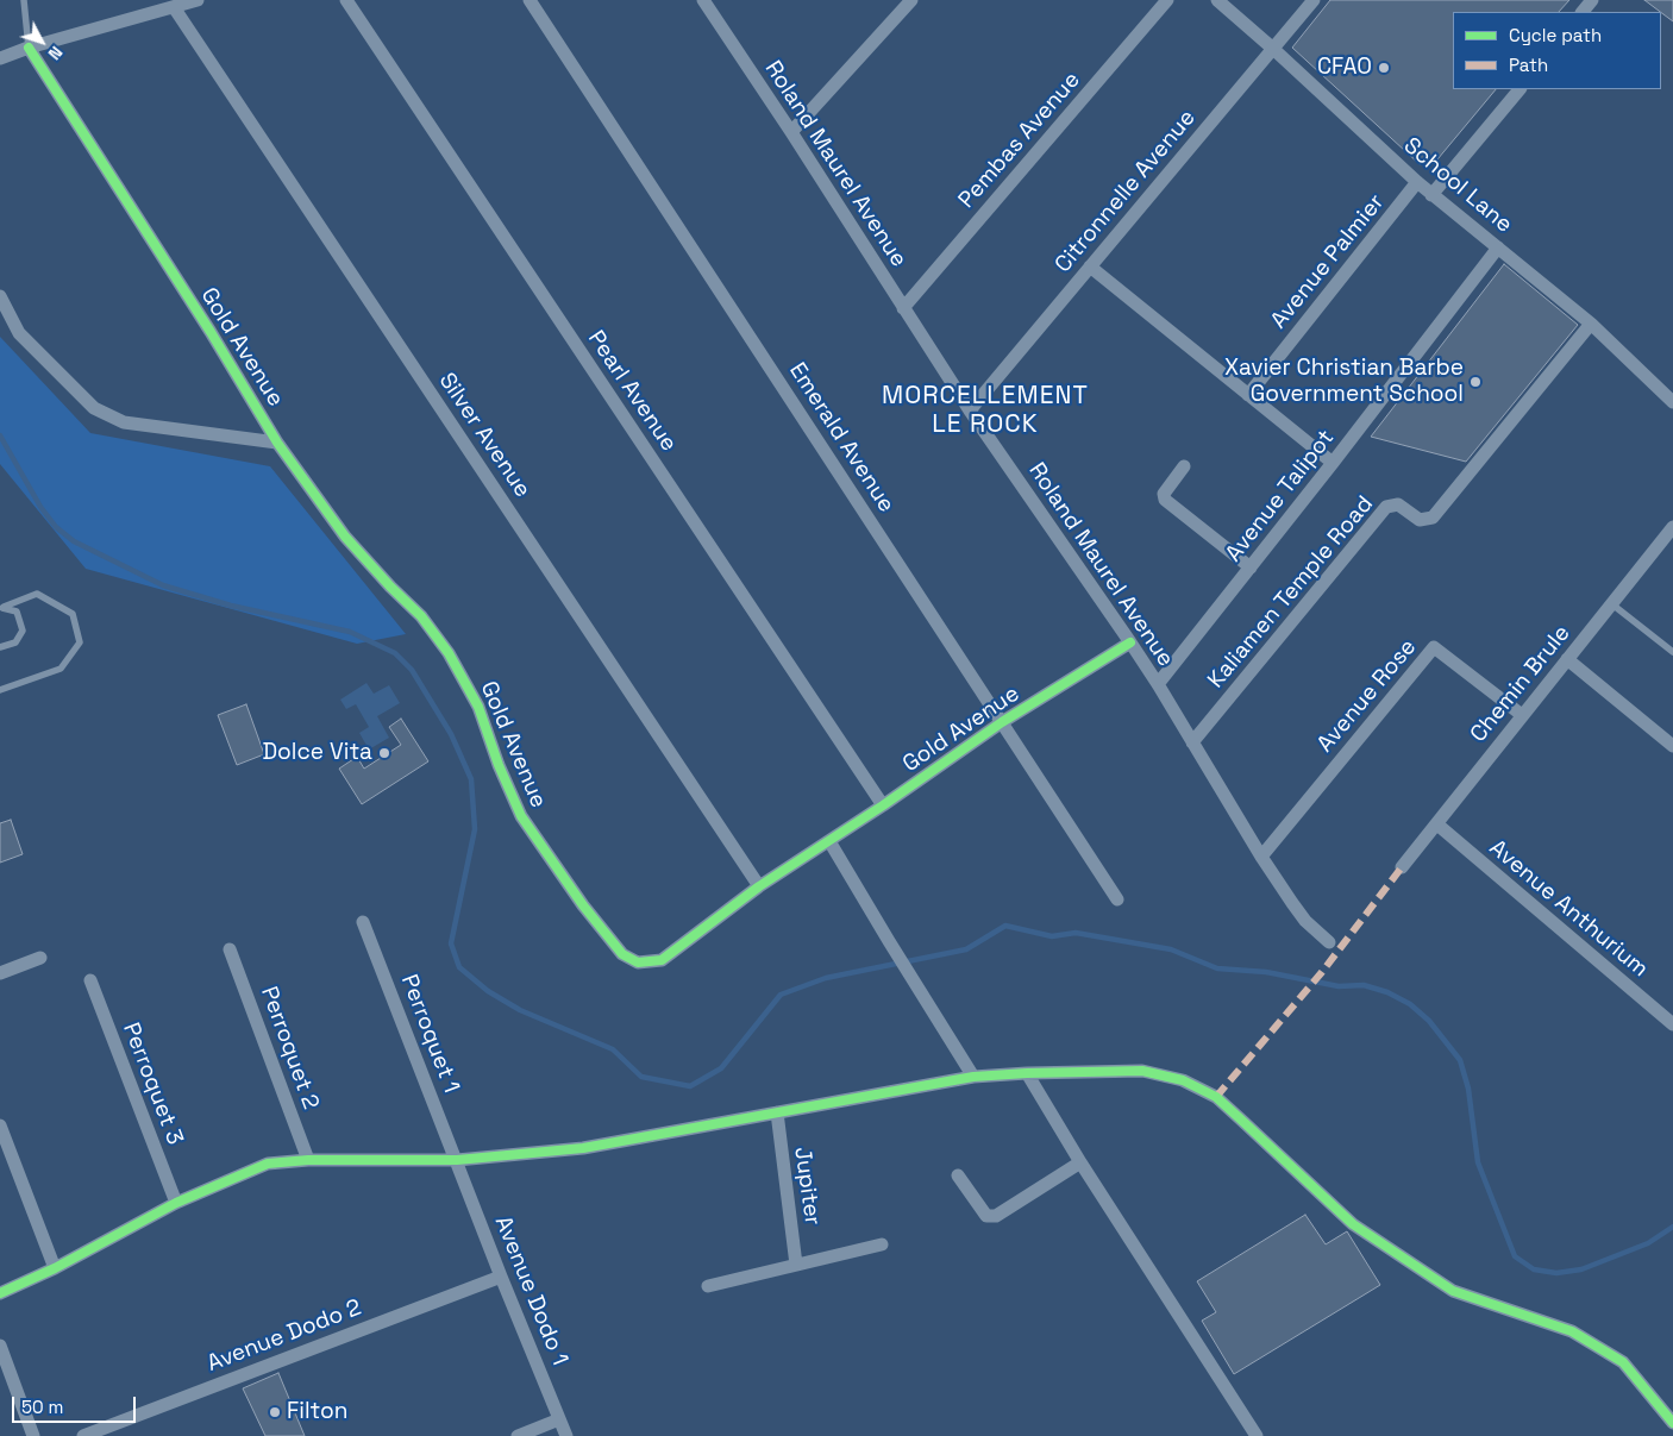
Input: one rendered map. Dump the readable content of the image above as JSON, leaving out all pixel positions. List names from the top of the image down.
{
  "streets": {
    "street": [
      "Pembas Avenue",
      "Roland Maurel Avenue",
      "School Lane",
      "Citronnelle Avenue",
      "Avenue Palmier",
      "Gold Avenue",
      "Pearl Avenue",
      "Silver Avenue",
      "Emerald Avenue",
      "Avenue Talipot",
      "Kaliamen Temple Road",
      "Chemin Brule",
      "Avenue Rose",
      "Avenue Anthurium",
      "Perroquet 1",
      "Perroquet 2",
      "Perroquet 3",
      "Jupiter",
      "Avenue Dodo 1",
      "Avenue Dodo 2"
    ]
  },
  "crossings": [
    ["Pembas Avenue", "Roland Maurel Avenue"],
    ["Roland Maurel Avenue", "Citronnelle Avenue"],
    ["Roland Maurel Avenue", "Gold Avenue"],
    ["Roland Maurel Avenue", "Avenue Talipot"],
    ["Roland Maurel Avenue", "Kaliamen Temple Road"],
    ["Roland Maurel Avenue", "Avenue Rose"],
    ["School Lane", "Citronnelle Avenue"],
    ["School Lane", "Avenue Palmier"],
    ["School Lane", "Avenue Talipot"],
    ["School Lane", "Kaliamen Temple Road"],
    ["Gold Avenue", "Pearl Avenue"],
    ["Gold Avenue", "Silver Avenue"],
    ["Gold Avenue", "Emerald Avenue"],
    ["Chemin Brule", "Avenue Rose"],
    ["Chemin Brule", "Avenue Anthurium"],
    ["Perroquet 1", "Avenue Dodo 1"],
    ["Avenue Dodo 1", "Avenue Dodo 2"]
  ],
  "districts": ["MORCELLEMENT LE ROCK"],
  "places": [
    "CFAO",
    "Xavier Christian Barbe Government School",
    "Dolce Vita",
    "Filton"
  ],
  "legend": ["Cycle path", "Path"],
  "scale_bar": "50 m",
  "north": "bottom right"
}
